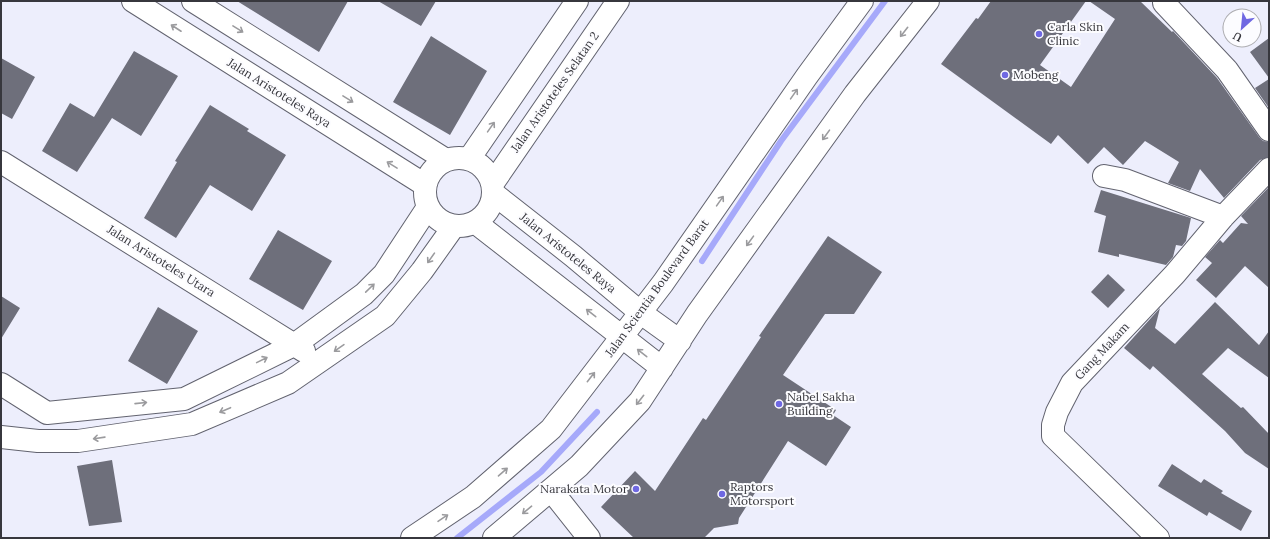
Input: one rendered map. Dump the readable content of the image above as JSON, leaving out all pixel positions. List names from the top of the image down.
{
  "streets": {
    "street": [
      "Jalan Aristoteles Selatan 2",
      "Jalan Aristoteles Raya",
      "Jalan Aristoteles Utara",
      "Jalan Scientia Boulevard Barat",
      "Gang Makam"
    ]
  },
  "crossings": [
    ["Jalan Aristoteles Selatan 2", "Jalan Aristoteles Raya"],
    ["Jalan Aristoteles Raya", "Jalan Scientia Boulevard Barat"]
  ],
  "places": [
    "Carla Skin Clinic",
    "Mobeng",
    "Nabel Sakha Building",
    "Narakata Motor",
    "Raptors Motorsport"
  ],
  "north": "bottom left"
}
